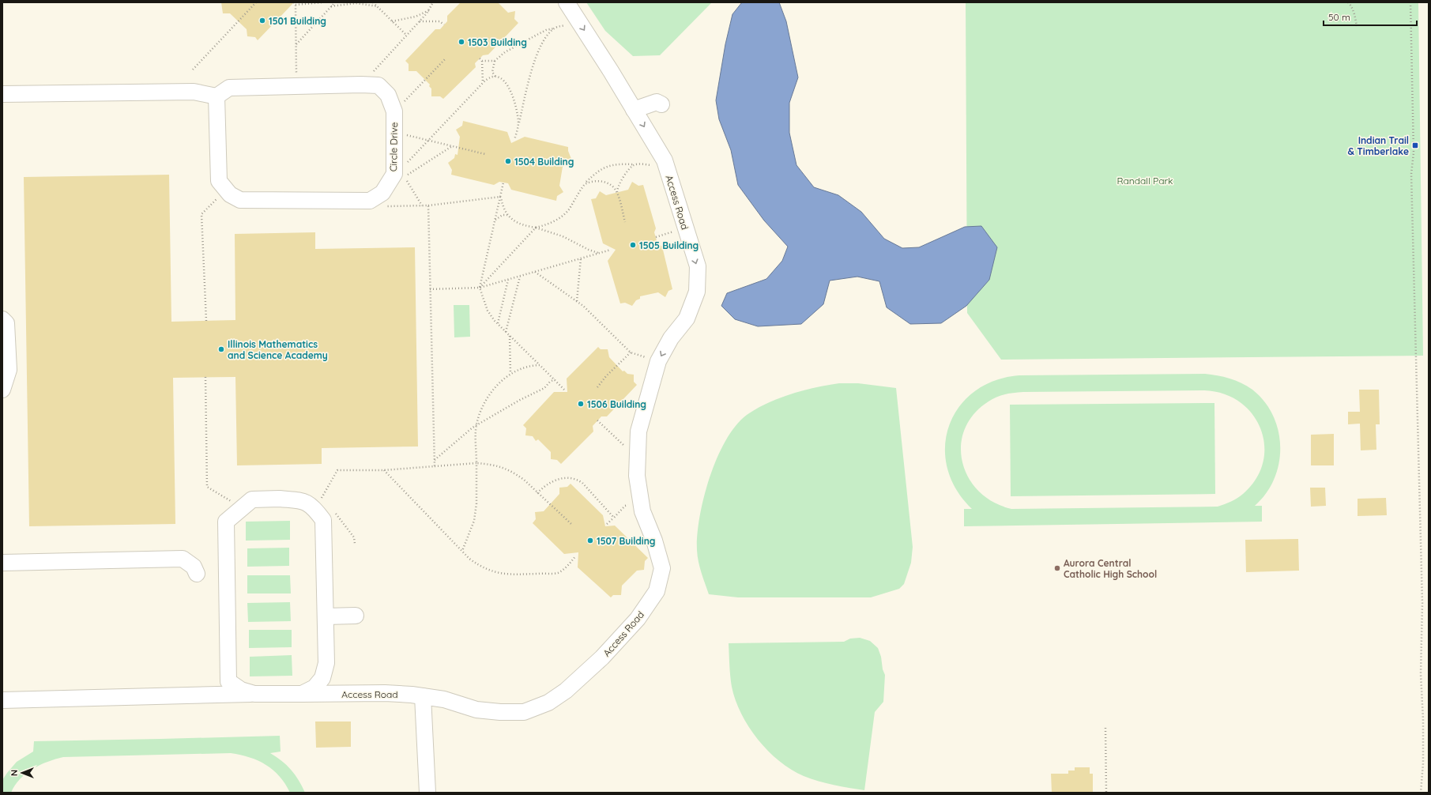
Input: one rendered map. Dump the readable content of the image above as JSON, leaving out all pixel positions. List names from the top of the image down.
{
  "streets": {
    "lane": ["Circle Drive", "Access Road"]
  },
  "parks": ["Randall Park"],
  "places": {
    "other": [
      "1501 Building",
      "1503 Building",
      "1504 Building",
      "1505 Building",
      "Illinois Mathematics and Science Academy",
      "1506 Building",
      "1507 Building",
      "Aurora Central Catholic High School"
    ],
    "transit": ["Indian Trail & Timberlake"]
  },
  "scale_bar": "50 m",
  "north": "left"
}
